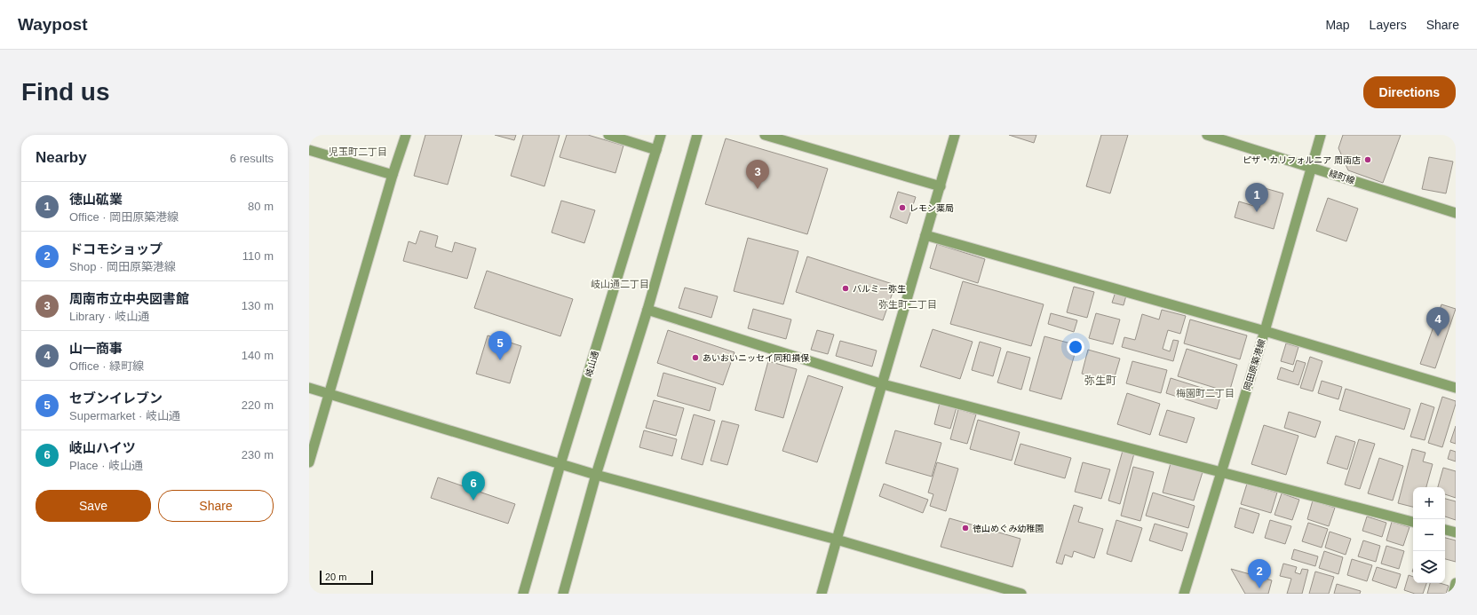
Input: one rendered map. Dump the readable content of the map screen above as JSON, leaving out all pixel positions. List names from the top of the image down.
{
  "streets": {
    "street": ["緑町線", "岐山通", "岡田原築港線"]
  },
  "crossings": [
    ["緑町線", "岡田原築港線"]
  ],
  "districts": [
    "児玉町二丁目",
    "岐山通二丁目",
    "弥生町二丁目",
    "弥生町",
    "梅園町二丁目"
  ],
  "places": [
    "ピザ・カリフォルニア 周南店",
    "レモン薬局",
    "バルミー弥生",
    "あいおいニッセイ同和損保",
    "徳山めぐみ幼稚園"
  ],
  "scale_bar": "20 m",
  "page": {
    "header": "Waypost",
    "nav": ["Map", "Layers", "Share"],
    "buttons": [
      "Directions",
      ["Save", "Share"]
    ],
    "title": "Find us",
    "heading": ["Nearby", "6 results"],
    "pins": [
      "3",
      "1",
      "4",
      "5",
      "6",
      "2"
    ],
    "list": [
      {
        "mark": "1",
        "name": "徳山砿業",
        "note": "Office · 岡田原築港線",
        "value": "80 m"
      },
      {
        "mark": "2",
        "name": "ドコモショップ",
        "note": "Shop · 岡田原築港線",
        "value": "110 m"
      },
      {
        "mark": "3",
        "name": "周南市立中央図書館",
        "note": "Library · 岐山通",
        "value": "130 m"
      },
      {
        "mark": "4",
        "name": "山一商事",
        "note": "Office · 緑町線",
        "value": "140 m"
      },
      {
        "mark": "5",
        "name": "セブンイレブン",
        "note": "Supermarket · 岐山通",
        "value": "220 m"
      },
      {
        "mark": "6",
        "name": "岐山ハイツ",
        "note": "Place · 岐山通",
        "value": "230 m"
      }
    ],
    "map_buttons": ["+", "−"],
    "scale": "20 m"
  }
}
